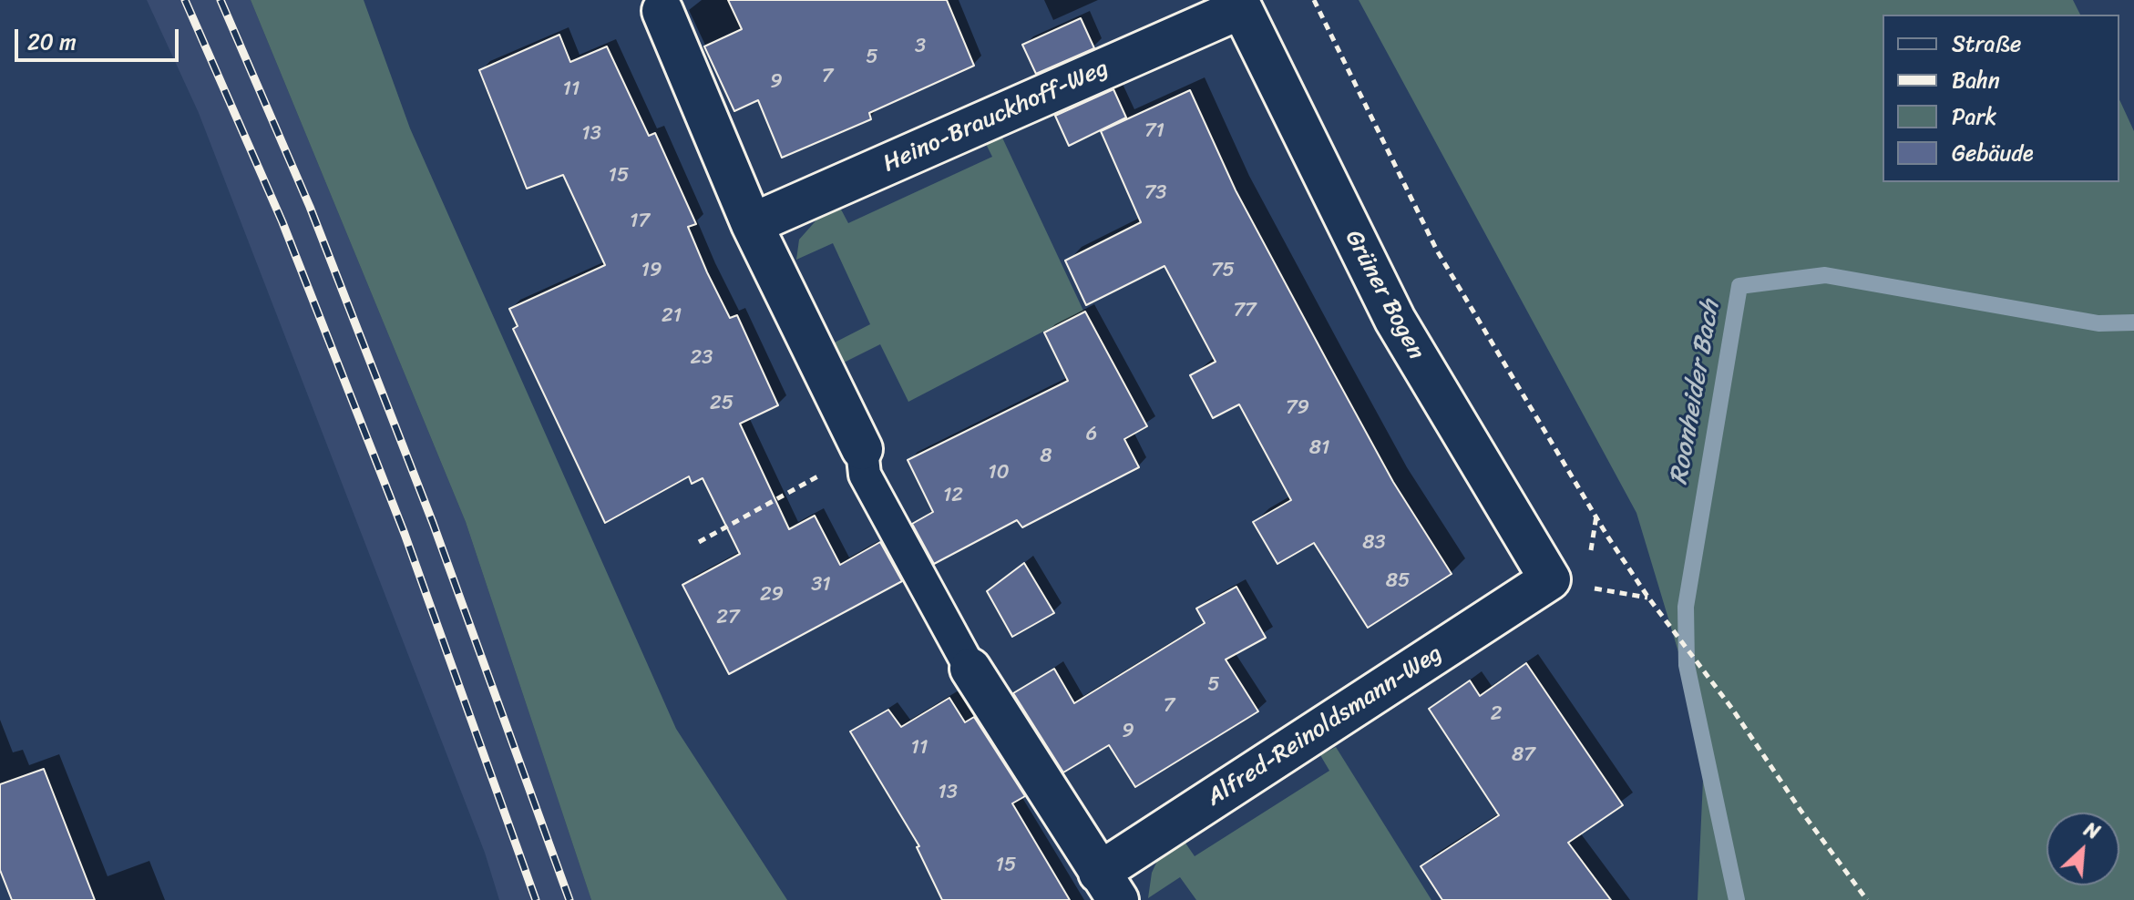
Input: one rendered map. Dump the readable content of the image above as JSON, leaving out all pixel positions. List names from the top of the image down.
{
  "streets": {
    "street": ["Heino-Brauckhoff-Weg", "Grüner Bogen", "Alfred-Reinoldsmann-Weg"]
  },
  "crossings": [
    ["Heino-Brauckhoff-Weg", "Grüner Bogen"],
    ["Grüner Bogen", "Alfred-Reinoldsmann-Weg"]
  ],
  "water": ["Roonheider Bach"],
  "house_numbers": [
    "3",
    "5",
    "7",
    "9",
    "11",
    "71",
    "13",
    "15",
    "73",
    "17",
    "19",
    "75",
    "77",
    "21",
    "23",
    "25",
    "79",
    "6",
    "81",
    "8",
    "10",
    "12",
    "83",
    "85",
    "31",
    "29",
    "27",
    "5",
    "7",
    "2",
    "9",
    "11",
    "87",
    "13",
    "15"
  ],
  "legend": [
    "Straße",
    "Bahn",
    "Park",
    "Gebäude"
  ],
  "scale_bar": "20 m",
  "north": "top right"
}
